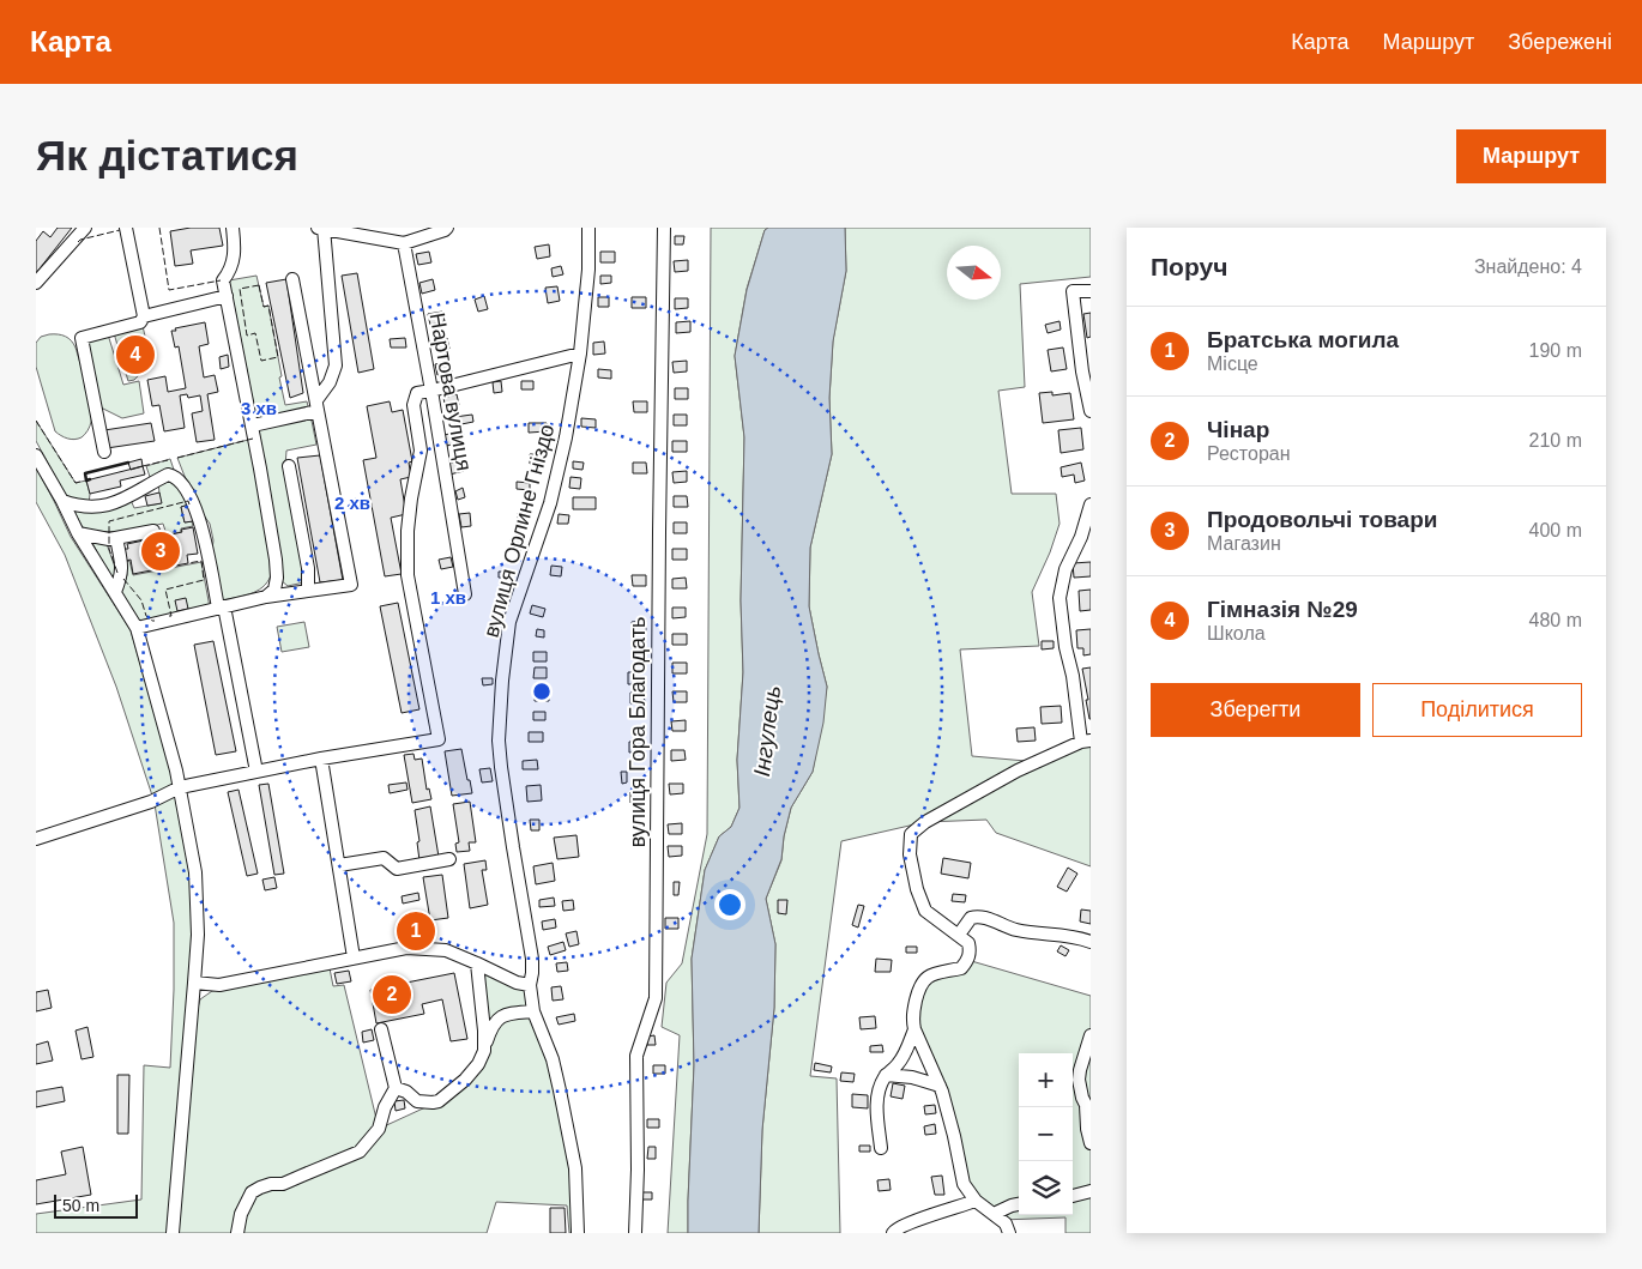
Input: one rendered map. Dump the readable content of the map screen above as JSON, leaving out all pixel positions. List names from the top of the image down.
{
  "streets": {
    "street": ["Нартова вулиця", "вулиця Орлине Гніздо", "вулиця Гора Благодать"]
  },
  "water": ["Інгулець"],
  "scale_bar": "50 m",
  "north": "right",
  "page": {
    "header": "Карта",
    "nav": ["Карта", "Маршрут", "Збережені"],
    "buttons": [
      "Маршрут",
      ["Зберегти", "Поділитися"]
    ],
    "title": "Як дістатися",
    "heading": ["Поруч", "Знайдено: 4"],
    "list": [
      {
        "mark": "1",
        "name": "Братська могила",
        "note": "Місце",
        "value": "190 m"
      },
      {
        "mark": "2",
        "name": "Чінар",
        "note": "Ресторан",
        "value": "210 m"
      },
      {
        "mark": "3",
        "name": "Продовольчі товари",
        "note": "Магазин",
        "value": "400 m"
      },
      {
        "mark": "4",
        "name": "Гімназія №29",
        "note": "Школа",
        "value": "480 m"
      }
    ],
    "pins": [
      "4",
      "3",
      "1",
      "2"
    ],
    "map_buttons": ["+", "−"],
    "scale": "50 m"
  },
  "rings": ["3 хв", "2 хв", "1 хв"]
}
